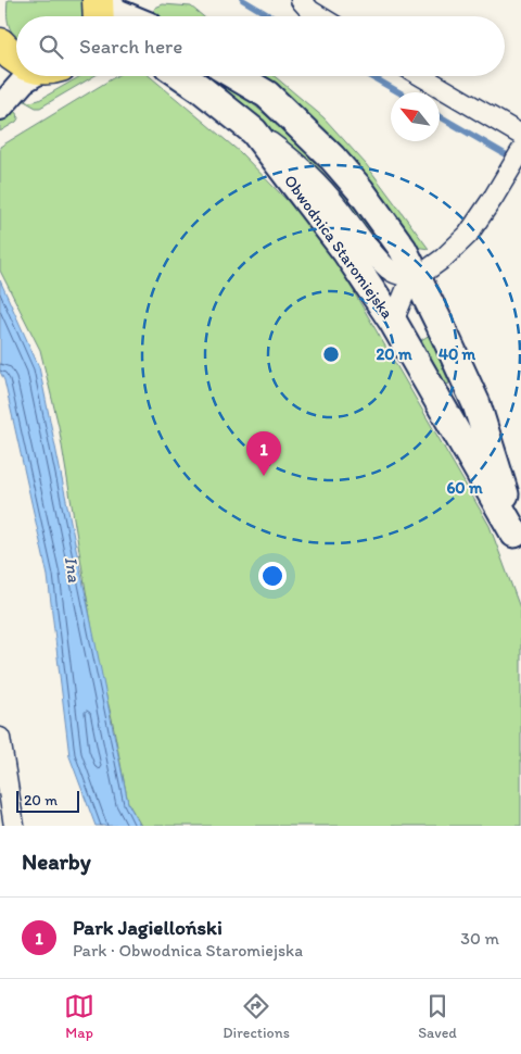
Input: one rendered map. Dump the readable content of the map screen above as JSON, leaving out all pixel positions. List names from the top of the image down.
{
  "streets": {
    "main road": ["Obwodnica Staromiejska"]
  },
  "water": ["Ina"],
  "scale_bar": "20 m",
  "north": "top left",
  "page": {
    "search": "Search here",
    "pins": "1",
    "scale": "20 m",
    "heading": "Nearby",
    "list": [
      {
        "mark": "1",
        "name": "Park Jagielloński",
        "note": "Park · Obwodnica Staromiejska",
        "value": "30 m"
      }
    ],
    "nav": ["Map", "Directions", "Saved"]
  },
  "rings": ["20 m", "40 m", "60 m"]
}
